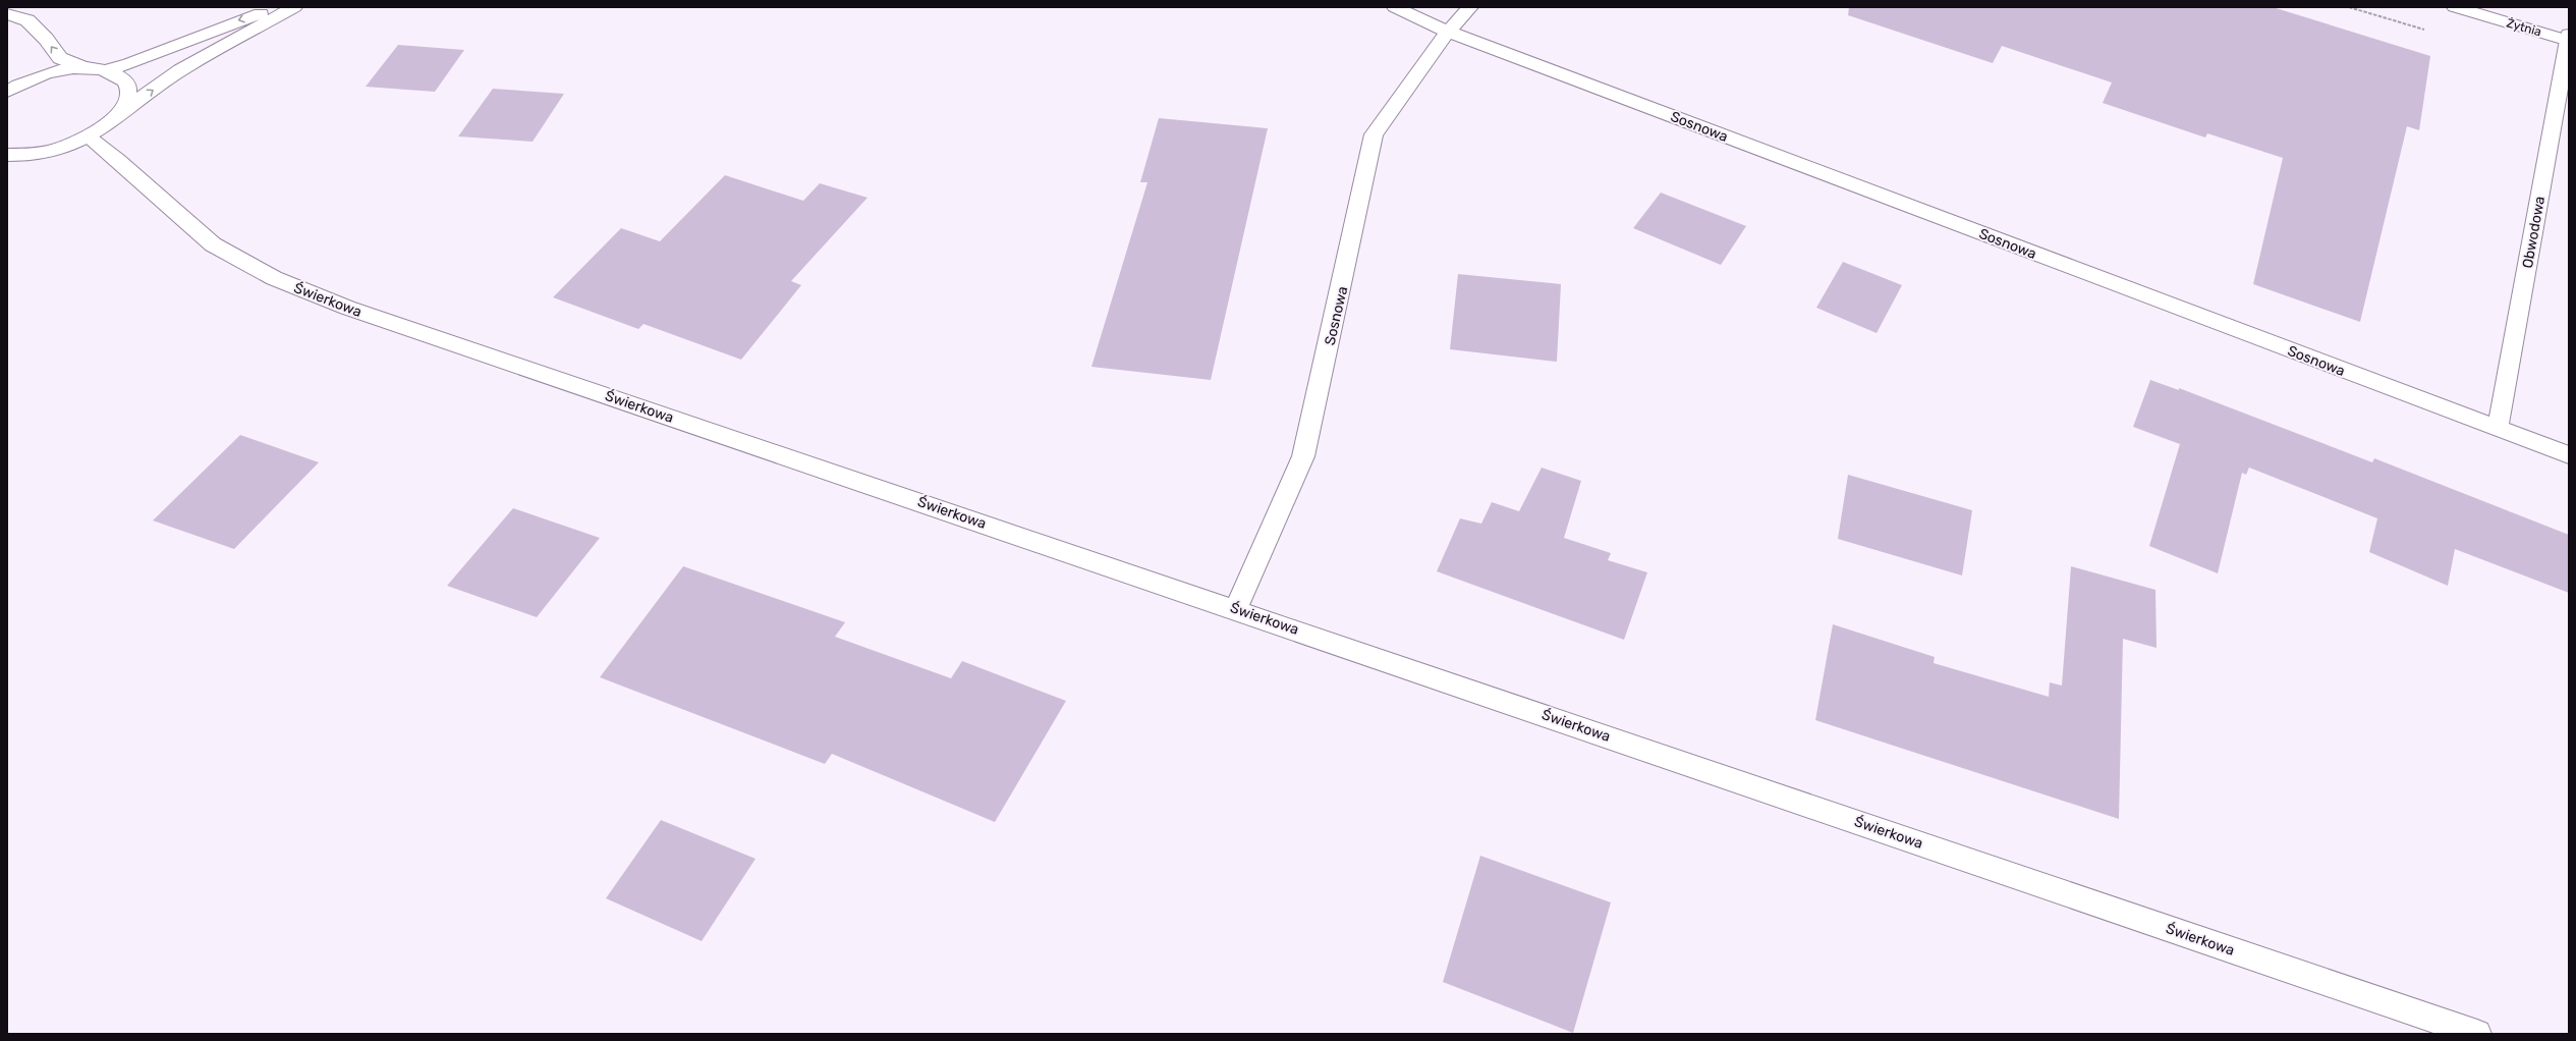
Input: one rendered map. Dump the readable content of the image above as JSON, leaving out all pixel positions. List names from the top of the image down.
{
  "streets": {
    "street": [
      "Żytnia",
      "Sosnowa",
      "Obwodowa",
      "Świerkowa"
    ]
  },
  "crossings": [
    ["Żytnia", "Obwodowa"],
    ["Sosnowa", "Obwodowa"],
    ["Sosnowa", "Świerkowa"]
  ]
}
